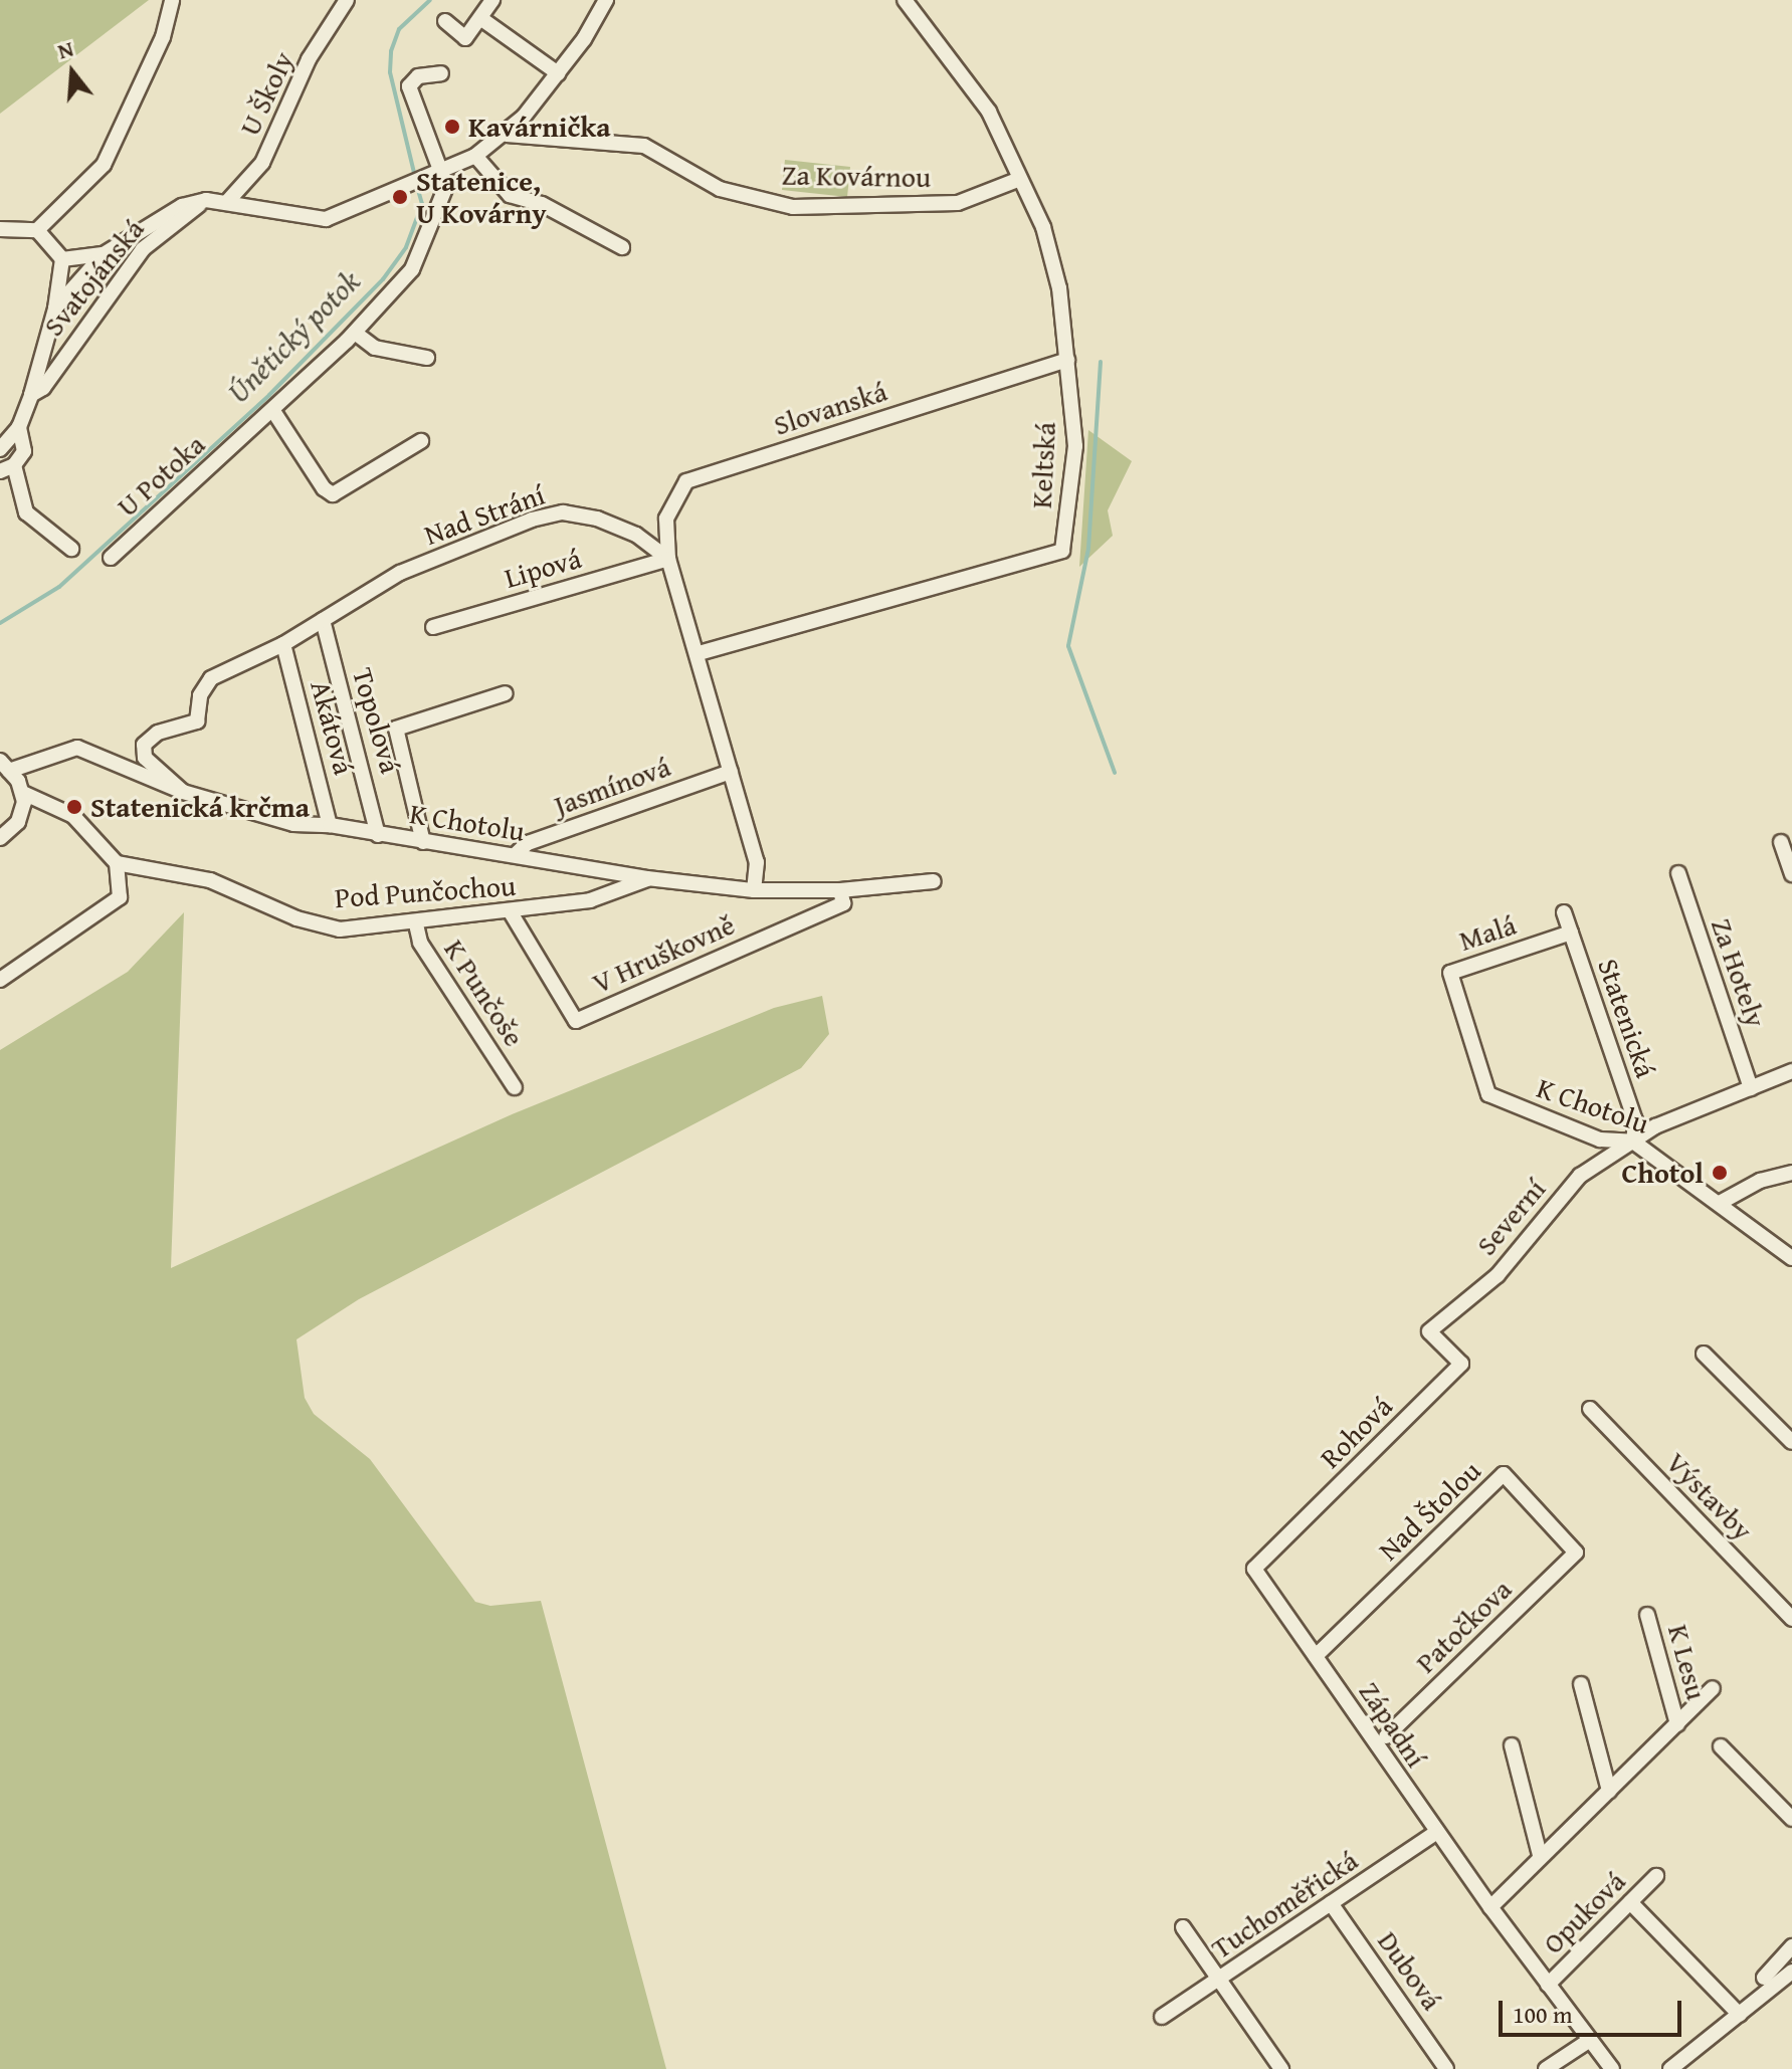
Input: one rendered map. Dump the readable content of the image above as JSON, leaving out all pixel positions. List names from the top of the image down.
{
  "streets": {
    "street": [
      "U Školy",
      "Za Kovárnou",
      "Svatojánská",
      "Slovanská",
      "Keltská",
      "U Potoka",
      "Nad Strání",
      "Lipová",
      "Topolová",
      "Akátová",
      "Jasmínová",
      "K Chotolu",
      "Pod Punčochou",
      "Malá",
      "V Hruškovně",
      "Za Hotely",
      "K Punčoše",
      "Statenická",
      "Severní",
      "Rohová",
      "Výstavby",
      "Nad Štolou",
      "Patočkova",
      "K Lesu",
      "Západní",
      "Tuchoměřická",
      "Opuková",
      "Dubová"
    ]
  },
  "crossings": [
    ["Za Kovárnou", "Keltská"],
    ["Slovanská", "Keltská"],
    ["Slovanská", "Nad Strání"],
    ["Slovanská", "Lipová"],
    ["Nad Strání", "Lipová"],
    ["Nad Strání", "Topolová"],
    ["Nad Strání", "Akátová"],
    ["Nad Strání", "K Chotolu"],
    ["Topolová", "K Chotolu"],
    ["Akátová", "K Chotolu"],
    ["Jasmínová", "K Chotolu"],
    ["K Chotolu", "Pod Punčochou"],
    ["K Chotolu", "Malá"],
    ["K Chotolu", "V Hruškovně"],
    ["K Chotolu", "Statenická"],
    ["K Chotolu", "Severní"],
    ["Pod Punčochou", "V Hruškovně"],
    ["Pod Punčochou", "K Punčoše"],
    ["Malá", "Statenická"],
    ["Za Hotely", "Severní"],
    ["Statenická", "Severní"],
    ["Severní", "Rohová"],
    ["Rohová", "Západní"],
    ["Nad Štolou", "Patočkova"],
    ["Nad Štolou", "Západní"],
    ["K Lesu", "Západní"],
    ["Západní", "Tuchoměřická"],
    ["Tuchoměřická", "Dubová"]
  ],
  "water": ["Únětický potok"],
  "places": [
    "Kavárnička",
    "Statenice, U Kovárny",
    "Statenická krčma",
    "Chotol"
  ],
  "scale_bar": "100 m",
  "north": "top"
}
